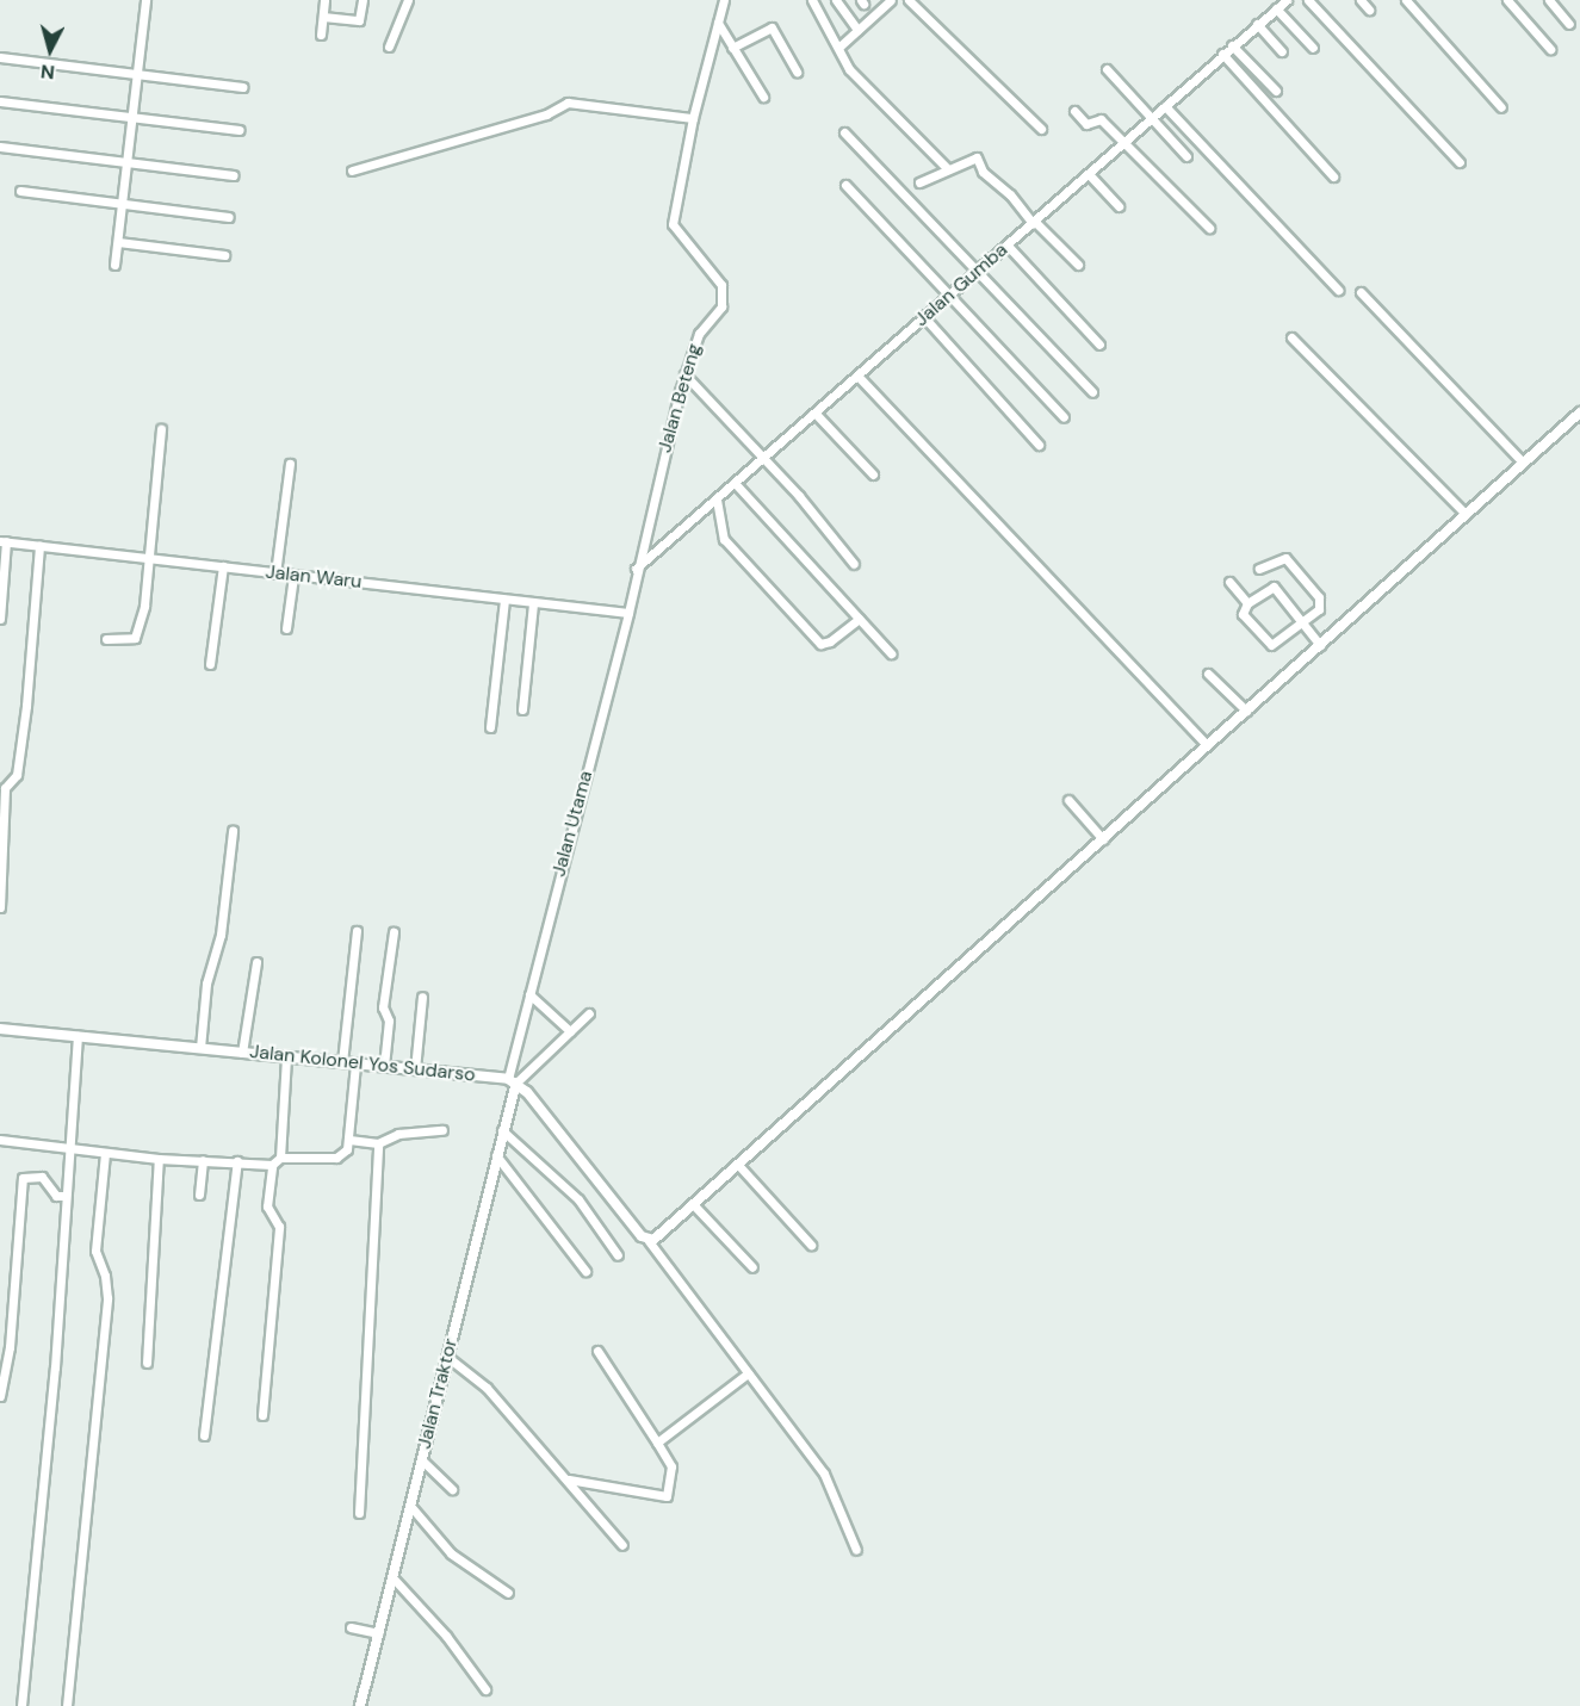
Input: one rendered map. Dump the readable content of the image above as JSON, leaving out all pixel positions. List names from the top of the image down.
{
  "streets": {
    "street": [
      "Jalan Gumba",
      "Jalan Beteng",
      "Jalan Waru",
      "Jalan Utama",
      "Jalan Kolonel Yos Sudarso",
      "Jalan Traktor"
    ]
  },
  "crossings": [
    ["Jalan Gumba", "Jalan Beteng"],
    ["Jalan Gumba", "Jalan Utama"],
    ["Jalan Beteng", "Jalan Utama"],
    ["Jalan Waru", "Jalan Utama"],
    ["Jalan Utama", "Jalan Kolonel Yos Sudarso"],
    ["Jalan Utama", "Jalan Traktor"],
    ["Jalan Kolonel Yos Sudarso", "Jalan Traktor"]
  ],
  "north": "bottom"
}
